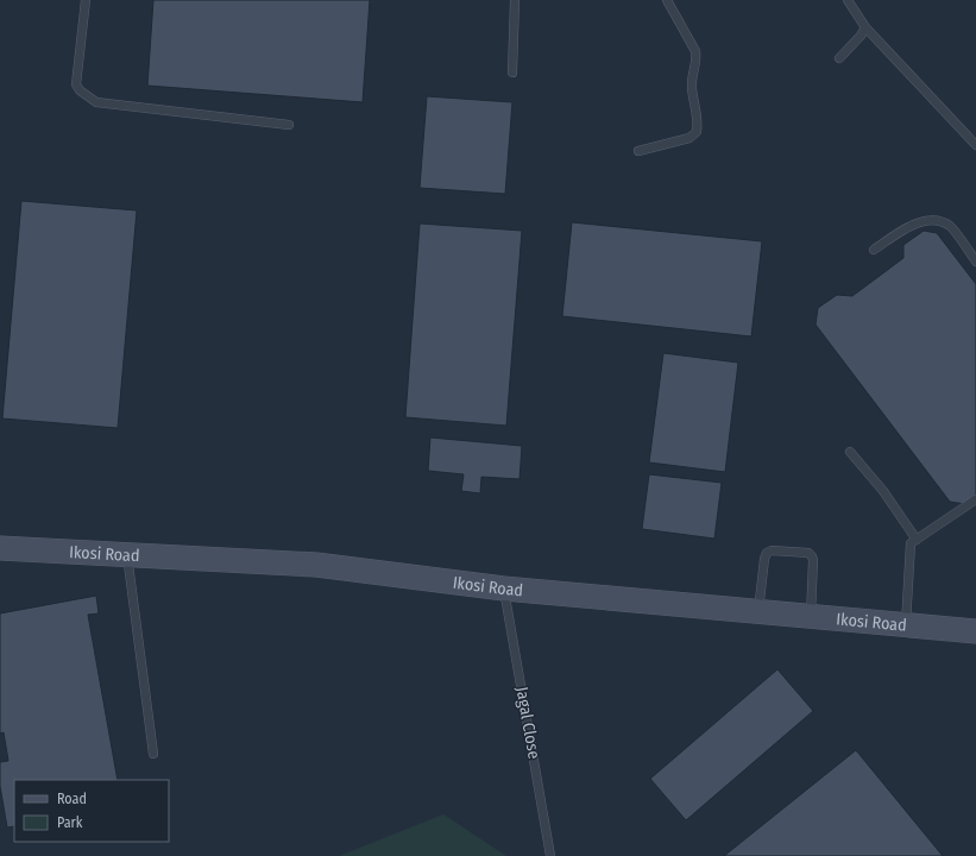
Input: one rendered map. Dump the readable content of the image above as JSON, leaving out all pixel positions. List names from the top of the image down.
{
  "streets": {
    "street": ["Ikosi Road"],
    "lane": ["Jagal Close"]
  },
  "crossings": [
    ["Ikosi Road", "Jagal Close"]
  ],
  "legend": ["Road", "Park"]
}
